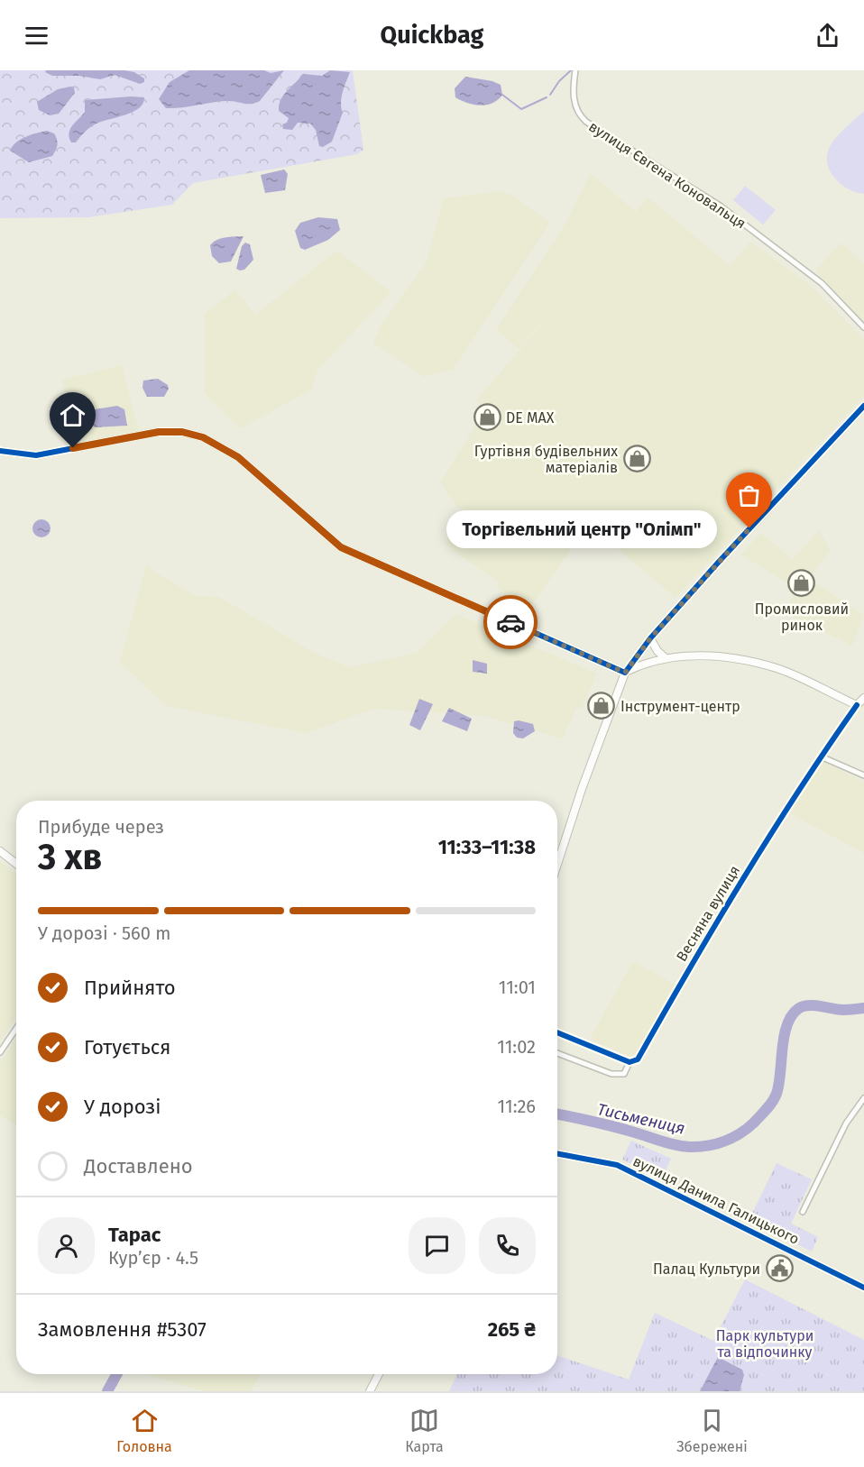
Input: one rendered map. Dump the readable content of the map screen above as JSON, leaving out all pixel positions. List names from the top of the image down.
{
  "streets": {
    "main road": ["вулиця Данила Галицького"],
    "street": ["вулиця Євгена Коновальця", "Весняна вулиця"]
  },
  "water": ["Тисьмениця"],
  "parks": ["Парк культури та відпочинку"],
  "places": {
    "shop": [
      "DE MAX",
      "Гуртівня будівельних матеріалів",
      "Промисловий ринок",
      "Інструмент-центр"
    ],
    "other": ["Торгівельний центр \"Олімп\""],
    "public building": ["Палац Культури"]
  },
  "page": {
    "header": "Quickbag",
    "bubble": "Торгівельний центр \"Олімп\"",
    "heading": ["3 хв", "Прибуде через", "11:33–11:38"],
    "panel": [
      "Тарас",
      "Кур’єр · 4.5",
      "Замовлення #5307",
      "265 ₴"
    ],
    "bar": "У дорозі · 560 m",
    "list": [
      ["Прийнято", "11:01"],
      ["Готується", "11:02"],
      ["У дорозі", "11:26"],
      "Доставлено"
    ],
    "tabs": ["Головна", "Карта", "Збережені"]
  }
}
